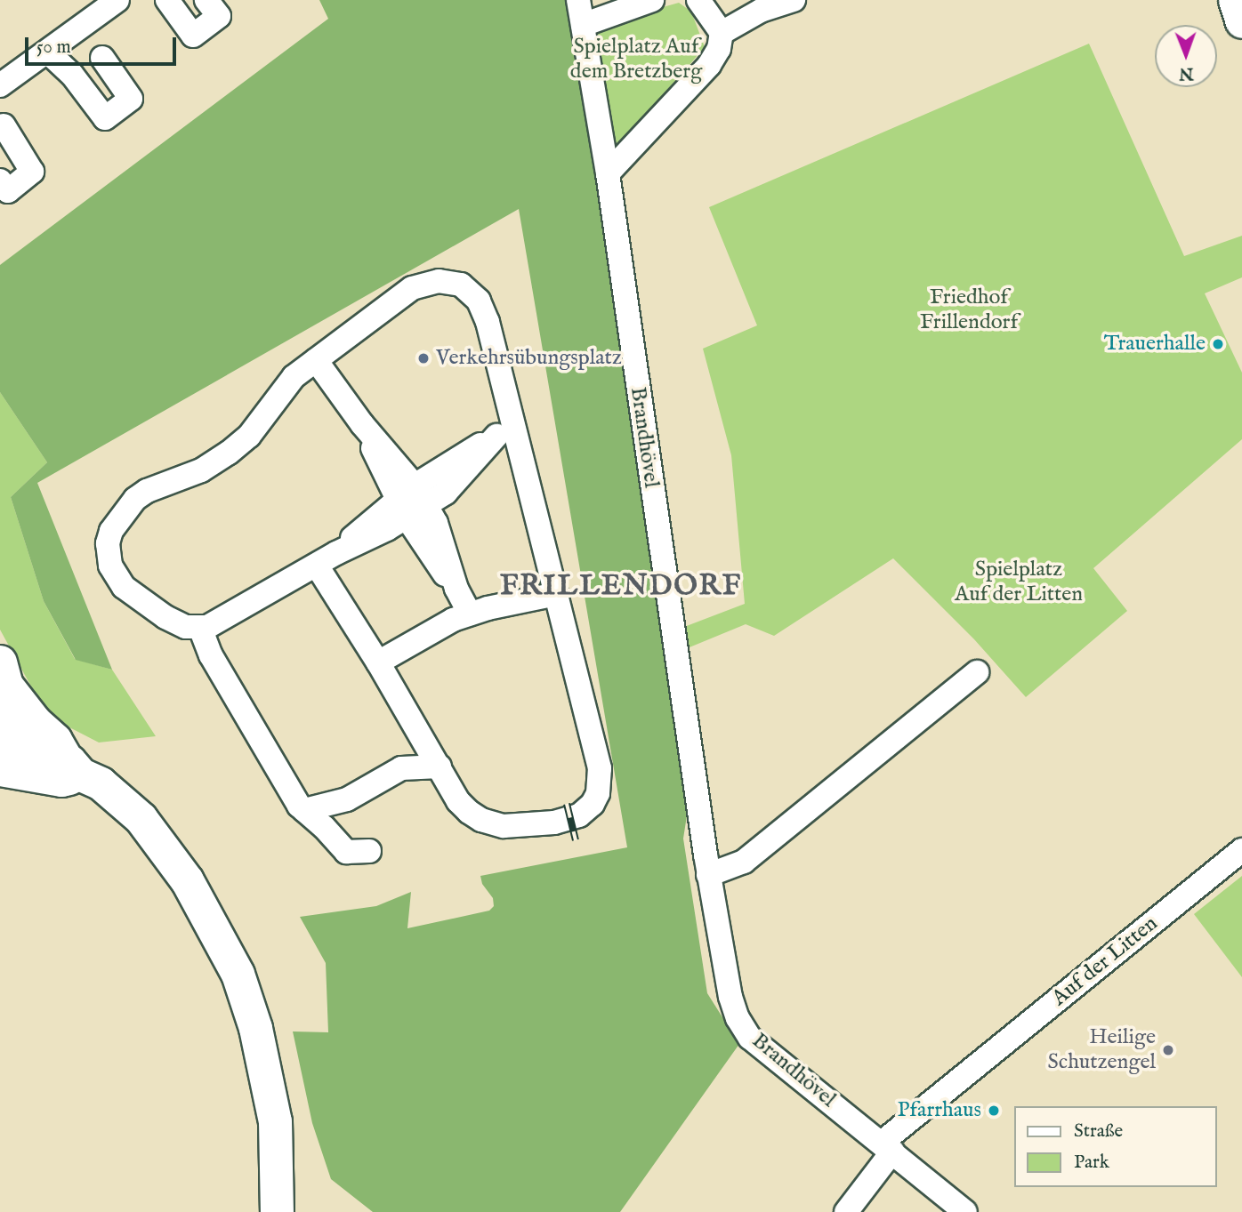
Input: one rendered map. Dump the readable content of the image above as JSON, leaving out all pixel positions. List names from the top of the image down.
{
  "streets": {
    "street": ["Brandhövel", "Auf der Litten"]
  },
  "crossings": [
    ["Brandhövel", "Auf der Litten"]
  ],
  "districts": ["FRILLENDORF"],
  "parks": ["Spielplatz Auf dem Bretzberg", "Friedhof Frillendorf", "Spielplatz Auf der Litten"],
  "places": [
    "Trauerhalle",
    "Verkehrsübungsplatz",
    "Heilige Schutzengel",
    "Pfarrhaus"
  ],
  "legend": ["Straße", "Park"],
  "scale_bar": "50 m",
  "north": "bottom"
}
